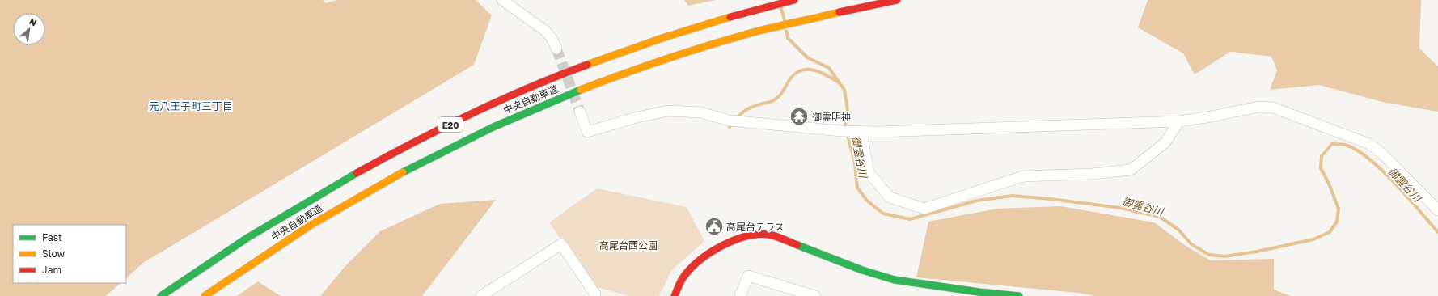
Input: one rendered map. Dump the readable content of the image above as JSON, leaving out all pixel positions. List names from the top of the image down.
{
  "streets": {
    "main road": ["中央自動車道", "E20"]
  },
  "districts": ["元八王子町三丁目"],
  "water": ["御霊谷川"],
  "parks": ["高尾台西公園"],
  "places": {
    "temple": ["御霊明神"],
    "public building": ["高尾台テラス"]
  },
  "legend": ["Fast", "Slow", "Jam"],
  "north": "top right"
}
